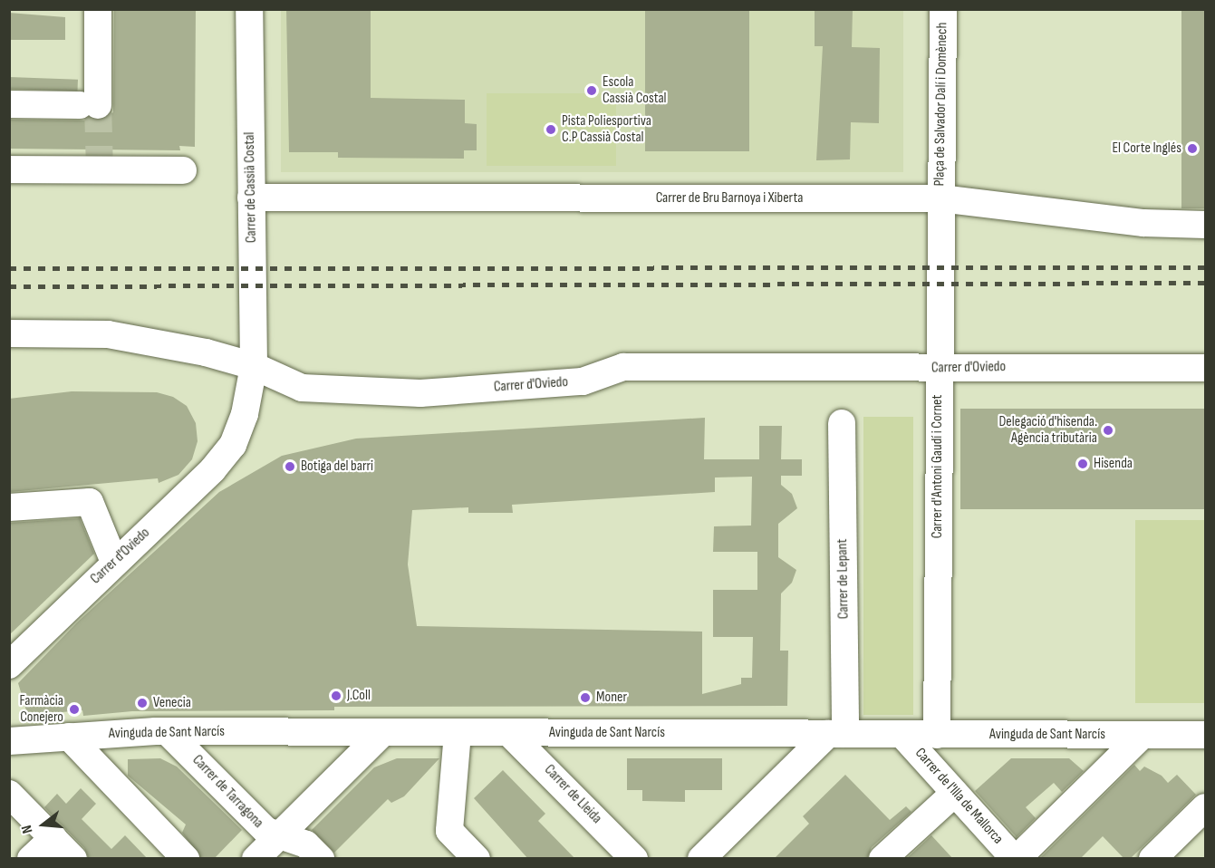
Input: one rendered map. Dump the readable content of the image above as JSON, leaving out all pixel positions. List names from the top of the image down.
{
  "streets": {
    "street": [
      "Plaça de Salvador Dalí i Domènech",
      "Carrer de Cassià Costal",
      "Carrer de Bru Barnoya i Xiberta",
      "Carrer d'Oviedo",
      "Carrer d'Antoni Gaudí i Cornet",
      "Carrer de Lepant",
      "Avinguda de Sant Narcís",
      "Carrer de Tarragona",
      "Carrer de Lleida",
      "Carrer de l'Illa de Mallorca"
    ]
  },
  "crossings": [
    ["Plaça de Salvador Dalí i Domènech", "Carrer de Bru Barnoya i Xiberta"],
    ["Plaça de Salvador Dalí i Domènech", "Carrer d'Antoni Gaudí i Cornet"],
    ["Carrer de Cassià Costal", "Carrer de Bru Barnoya i Xiberta"],
    ["Carrer de Cassià Costal", "Carrer d'Oviedo"],
    ["Carrer de Bru Barnoya i Xiberta", "Carrer d'Antoni Gaudí i Cornet"],
    ["Carrer d'Oviedo", "Carrer d'Antoni Gaudí i Cornet"],
    ["Carrer d'Antoni Gaudí i Cornet", "Avinguda de Sant Narcís"],
    ["Carrer de Lepant", "Avinguda de Sant Narcís"],
    ["Avinguda de Sant Narcís", "Carrer de Tarragona"],
    ["Avinguda de Sant Narcís", "Carrer de Lleida"],
    ["Avinguda de Sant Narcís", "Carrer de l'Illa de Mallorca"]
  ],
  "places": [
    "Escola Cassià Costal",
    "Pista Poliesportiva C.P Cassià Costal",
    "El Corte Inglés",
    "Delegació d'hisenda. Agència tributària",
    "Hisenda",
    "Botiga del barri",
    "J.Coll",
    "Moner",
    "Venecia",
    "Farmàcia Conejero"
  ],
  "north": "left"
}
